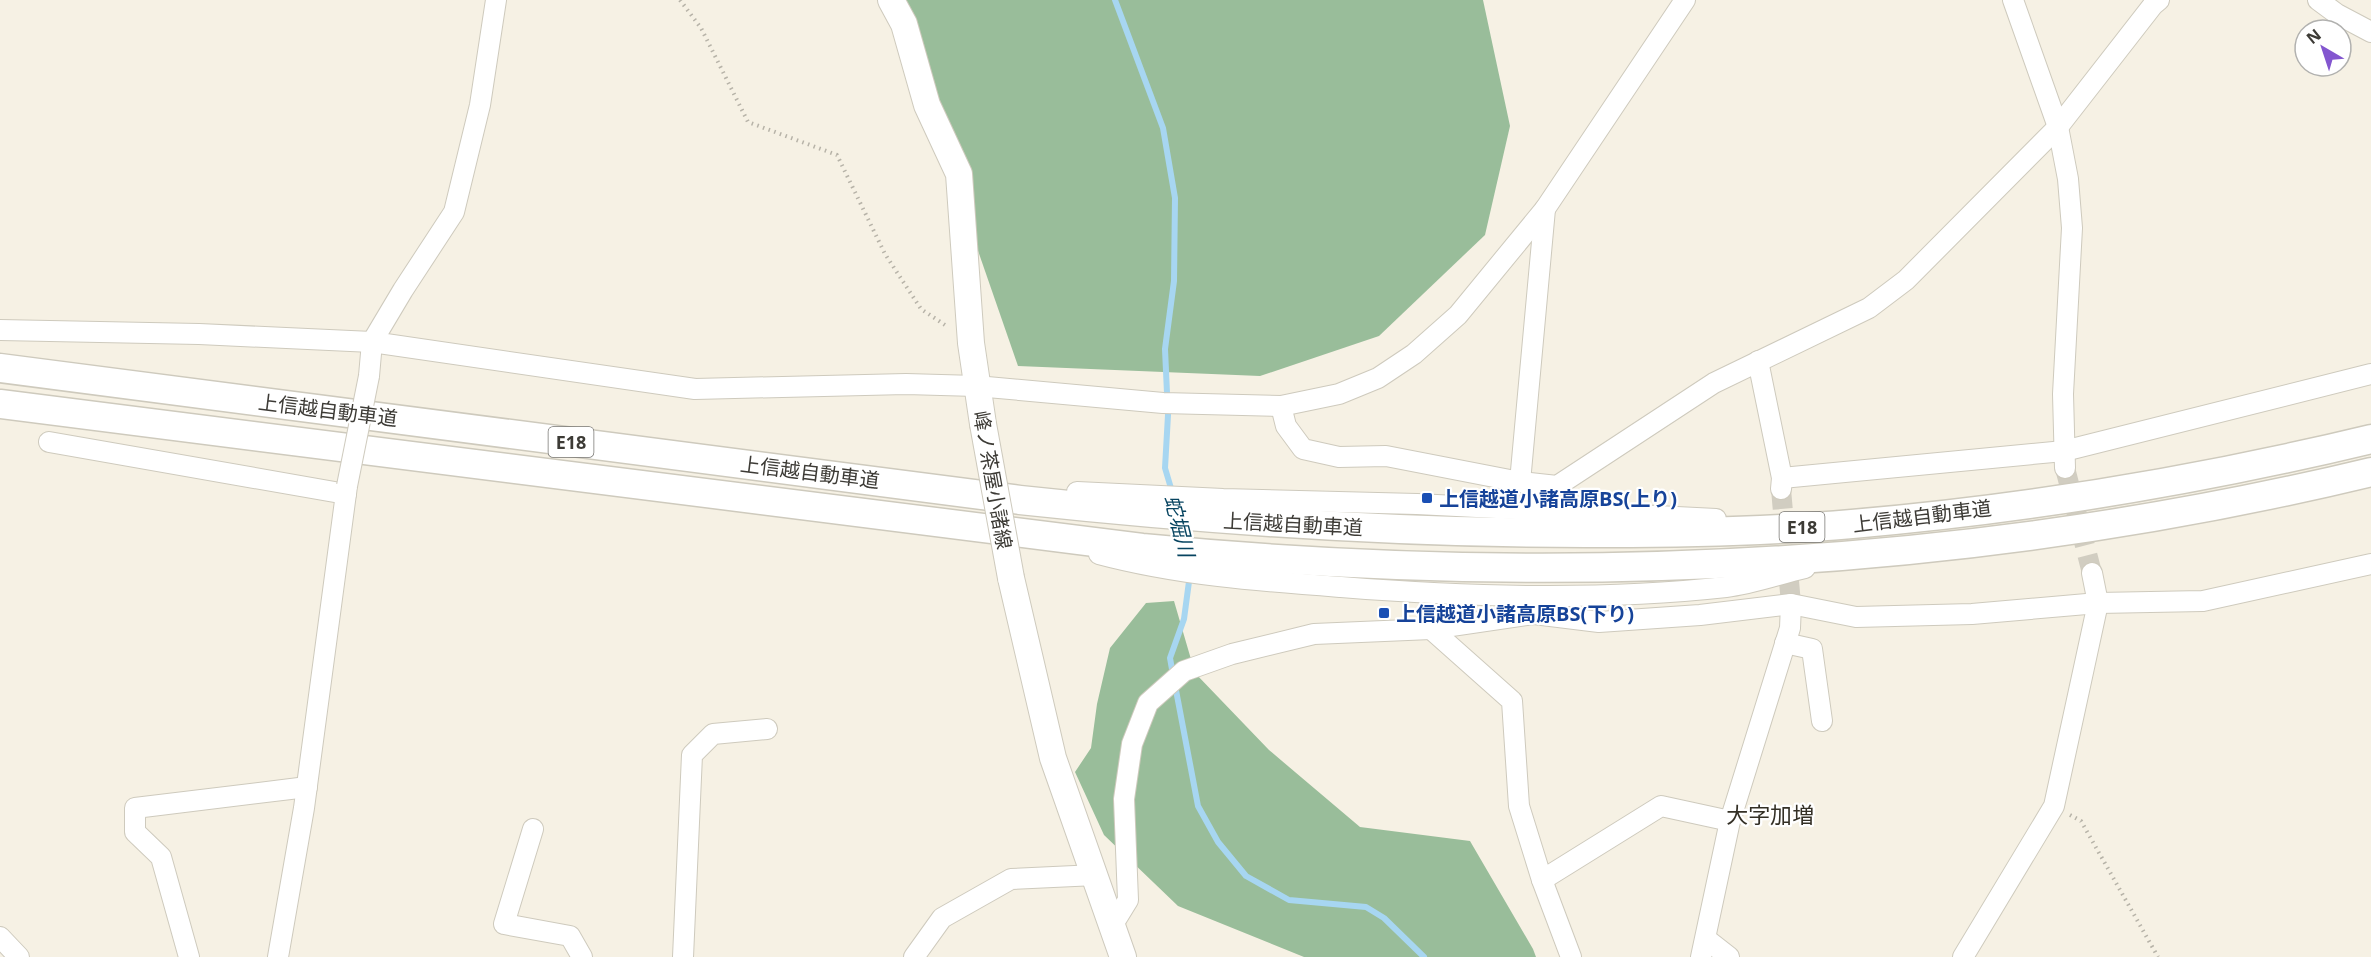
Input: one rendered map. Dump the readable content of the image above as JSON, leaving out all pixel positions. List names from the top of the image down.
{
  "streets": {
    "highway": ["上信越自動車道", "E18"],
    "main road": ["峰ノ茶屋小諸線"]
  },
  "districts": ["大字加増"],
  "water": ["蛇堀川"],
  "places": {
    "transit": ["上信越道小諸高原BS(上り)", "上信越道小諸高原BS(下り)"]
  },
  "north": "top left"
}
